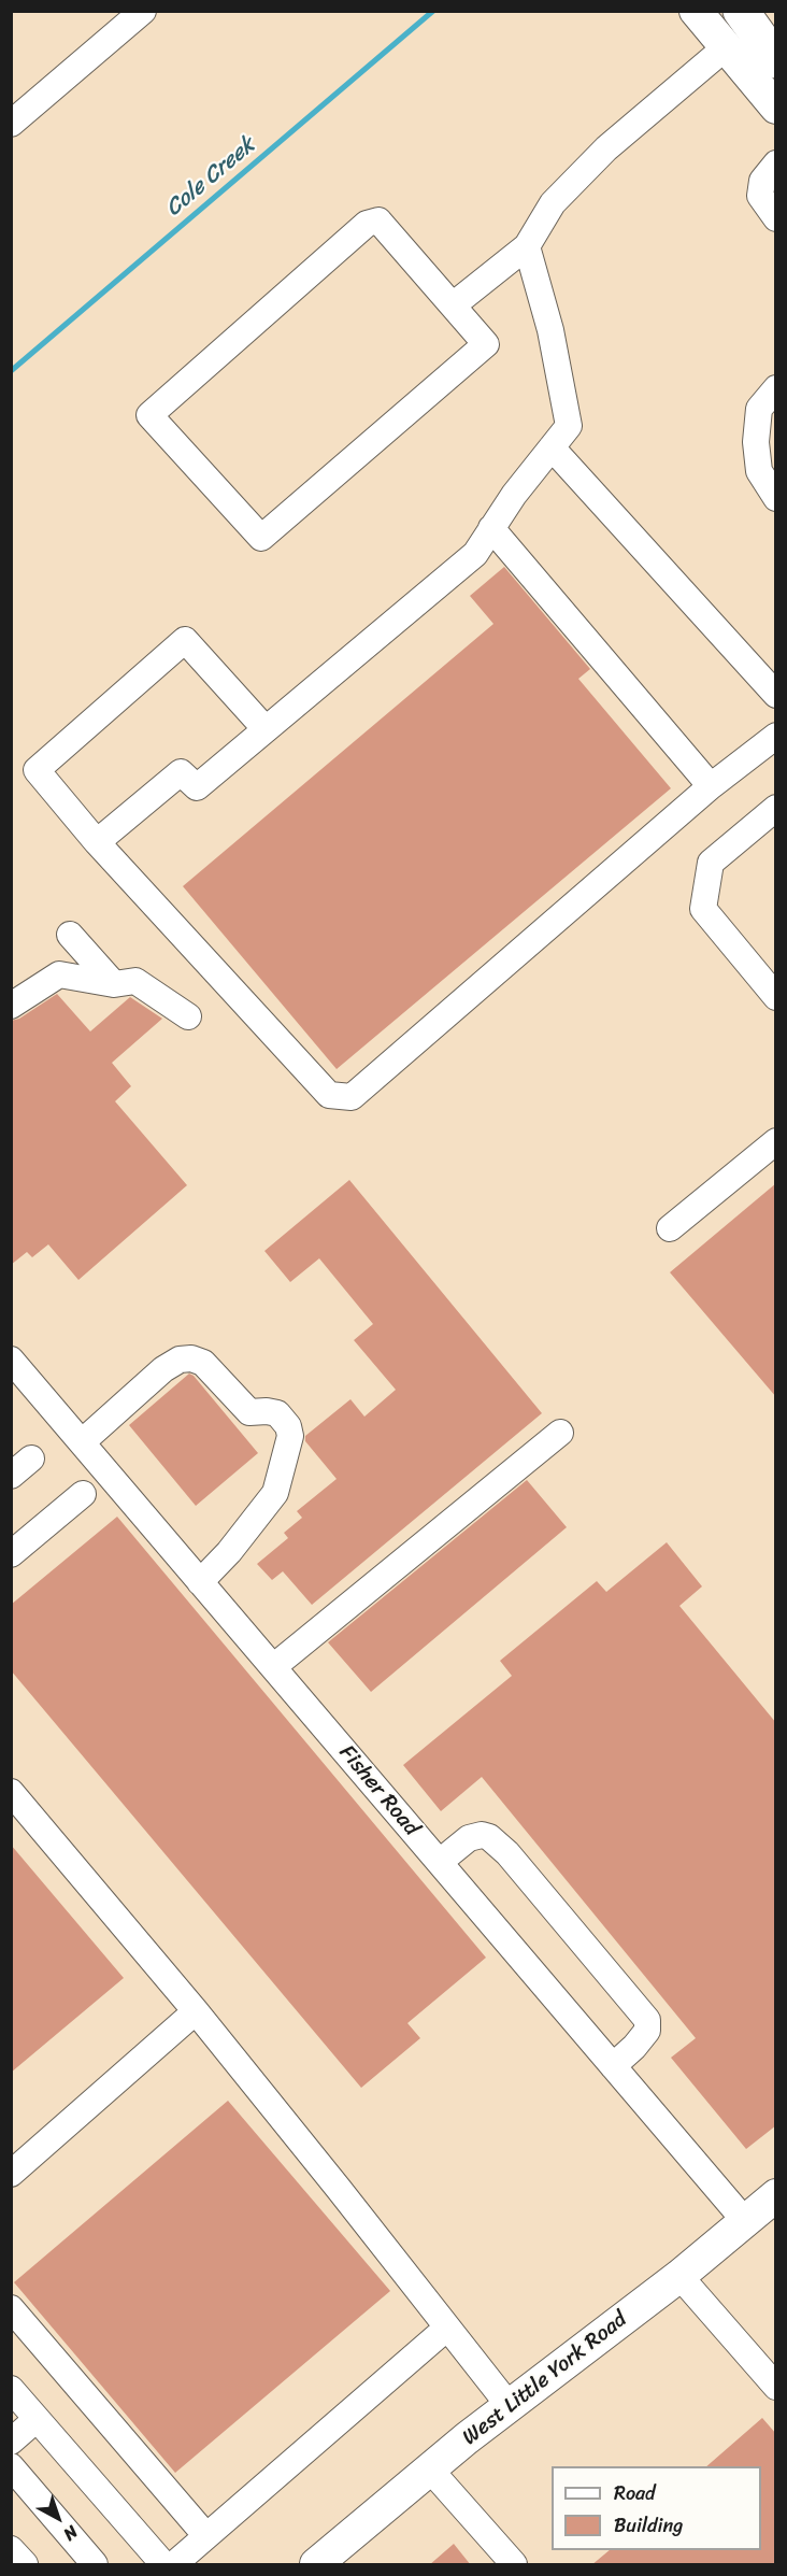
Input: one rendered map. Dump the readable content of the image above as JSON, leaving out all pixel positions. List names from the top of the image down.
{
  "streets": {
    "main road": ["West Little York Road"],
    "street": ["Fisher Road"]
  },
  "crossings": [
    ["Fisher Road", "West Little York Road"]
  ],
  "water": ["Cole Creek"],
  "legend": ["Road", "Building"],
  "north": "bottom right"
}
